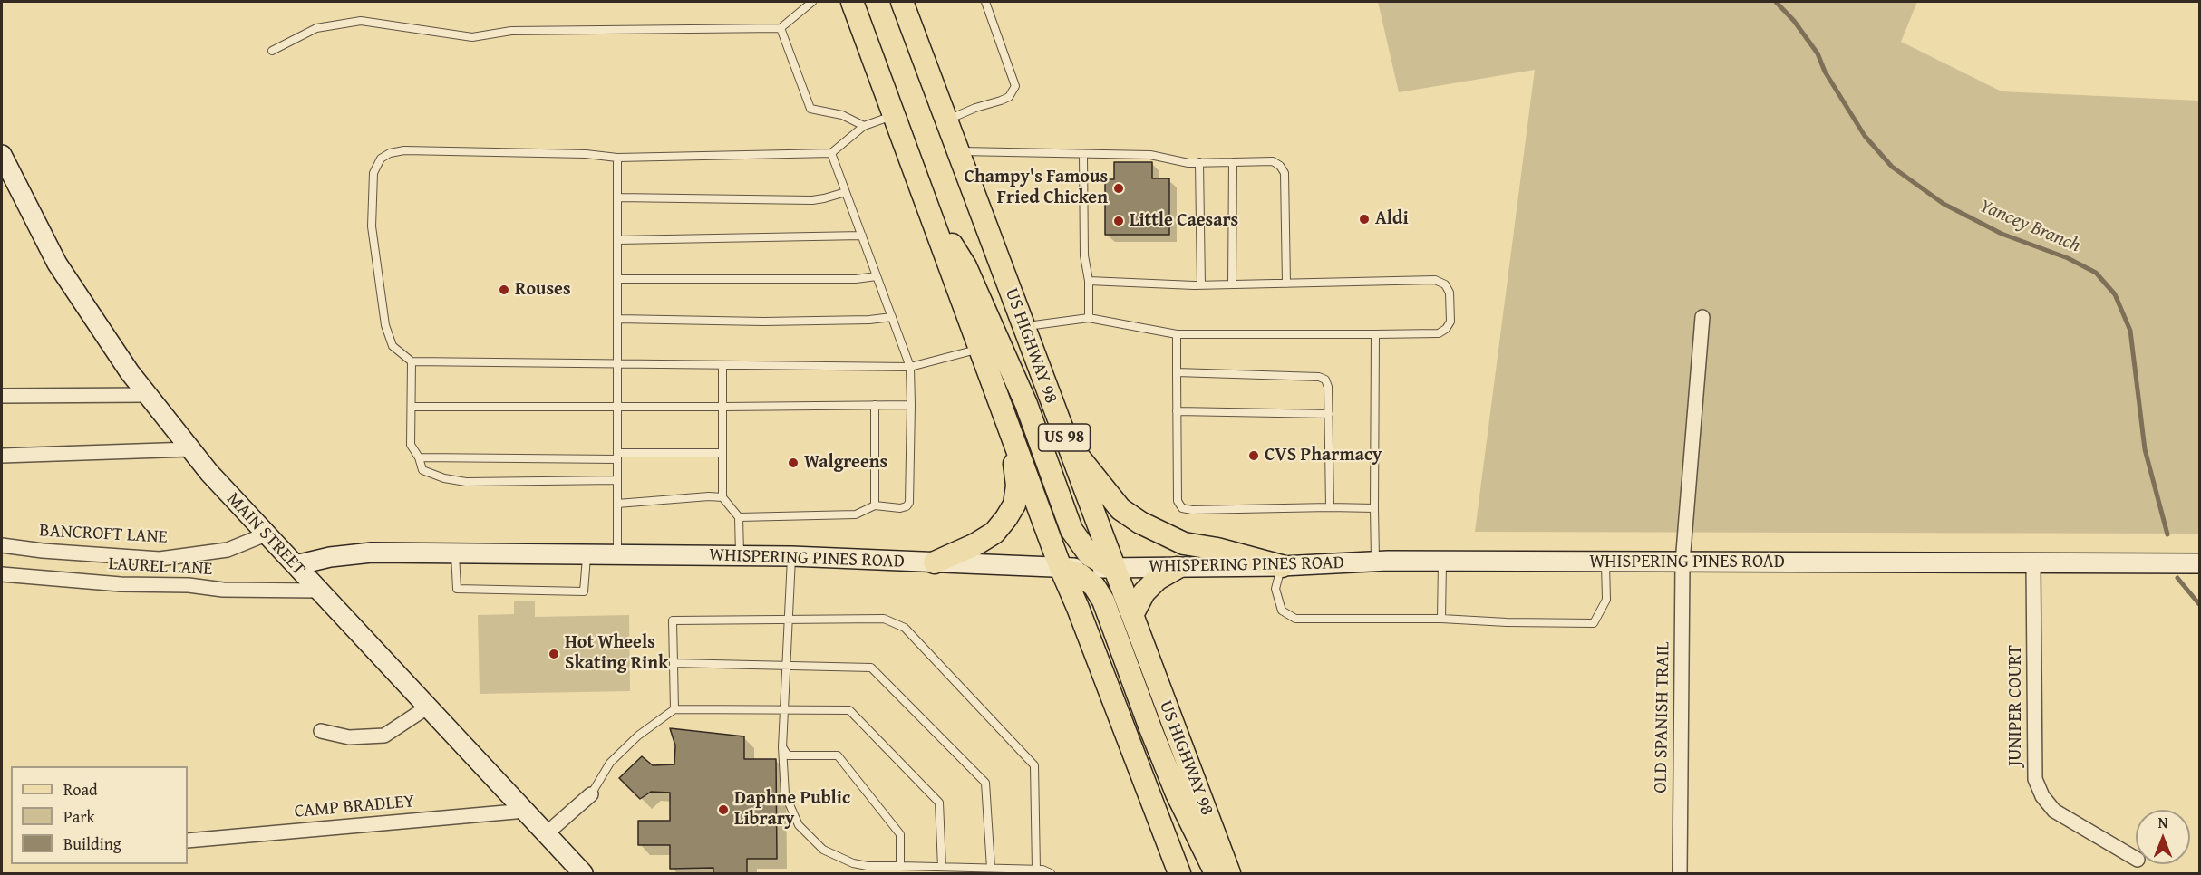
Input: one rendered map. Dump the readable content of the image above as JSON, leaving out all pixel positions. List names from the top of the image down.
{
  "streets": {
    "main road": ["US HIGHWAY 98", "US 98"],
    "street": [
      "BANCROFT LANE",
      "MAIN STREET",
      "WHISPERING PINES ROAD",
      "LAUREL LANE",
      "JUNIPER COURT",
      "OLD SPANISH TRAIL",
      "CAMP BRADLEY"
    ]
  },
  "crossings": [
    ["US HIGHWAY 98", "WHISPERING PINES ROAD"],
    ["US 98", "WHISPERING PINES ROAD"],
    ["BANCROFT LANE", "MAIN STREET"],
    ["MAIN STREET", "WHISPERING PINES ROAD"],
    ["MAIN STREET", "LAUREL LANE"],
    ["MAIN STREET", "CAMP BRADLEY"],
    ["WHISPERING PINES ROAD", "JUNIPER COURT"],
    ["WHISPERING PINES ROAD", "OLD SPANISH TRAIL"]
  ],
  "water": ["Yancey Branch"],
  "places": [
    "Champy's Famous Fried Chicken",
    "Aldi",
    "Little Caesars",
    "Rouses",
    "CVS Pharmacy",
    "Walgreens",
    "Hot Wheels Skating Rink",
    "Daphne Public Library"
  ],
  "legend": ["Road", "Park", "Building"],
  "north": "top"
}
